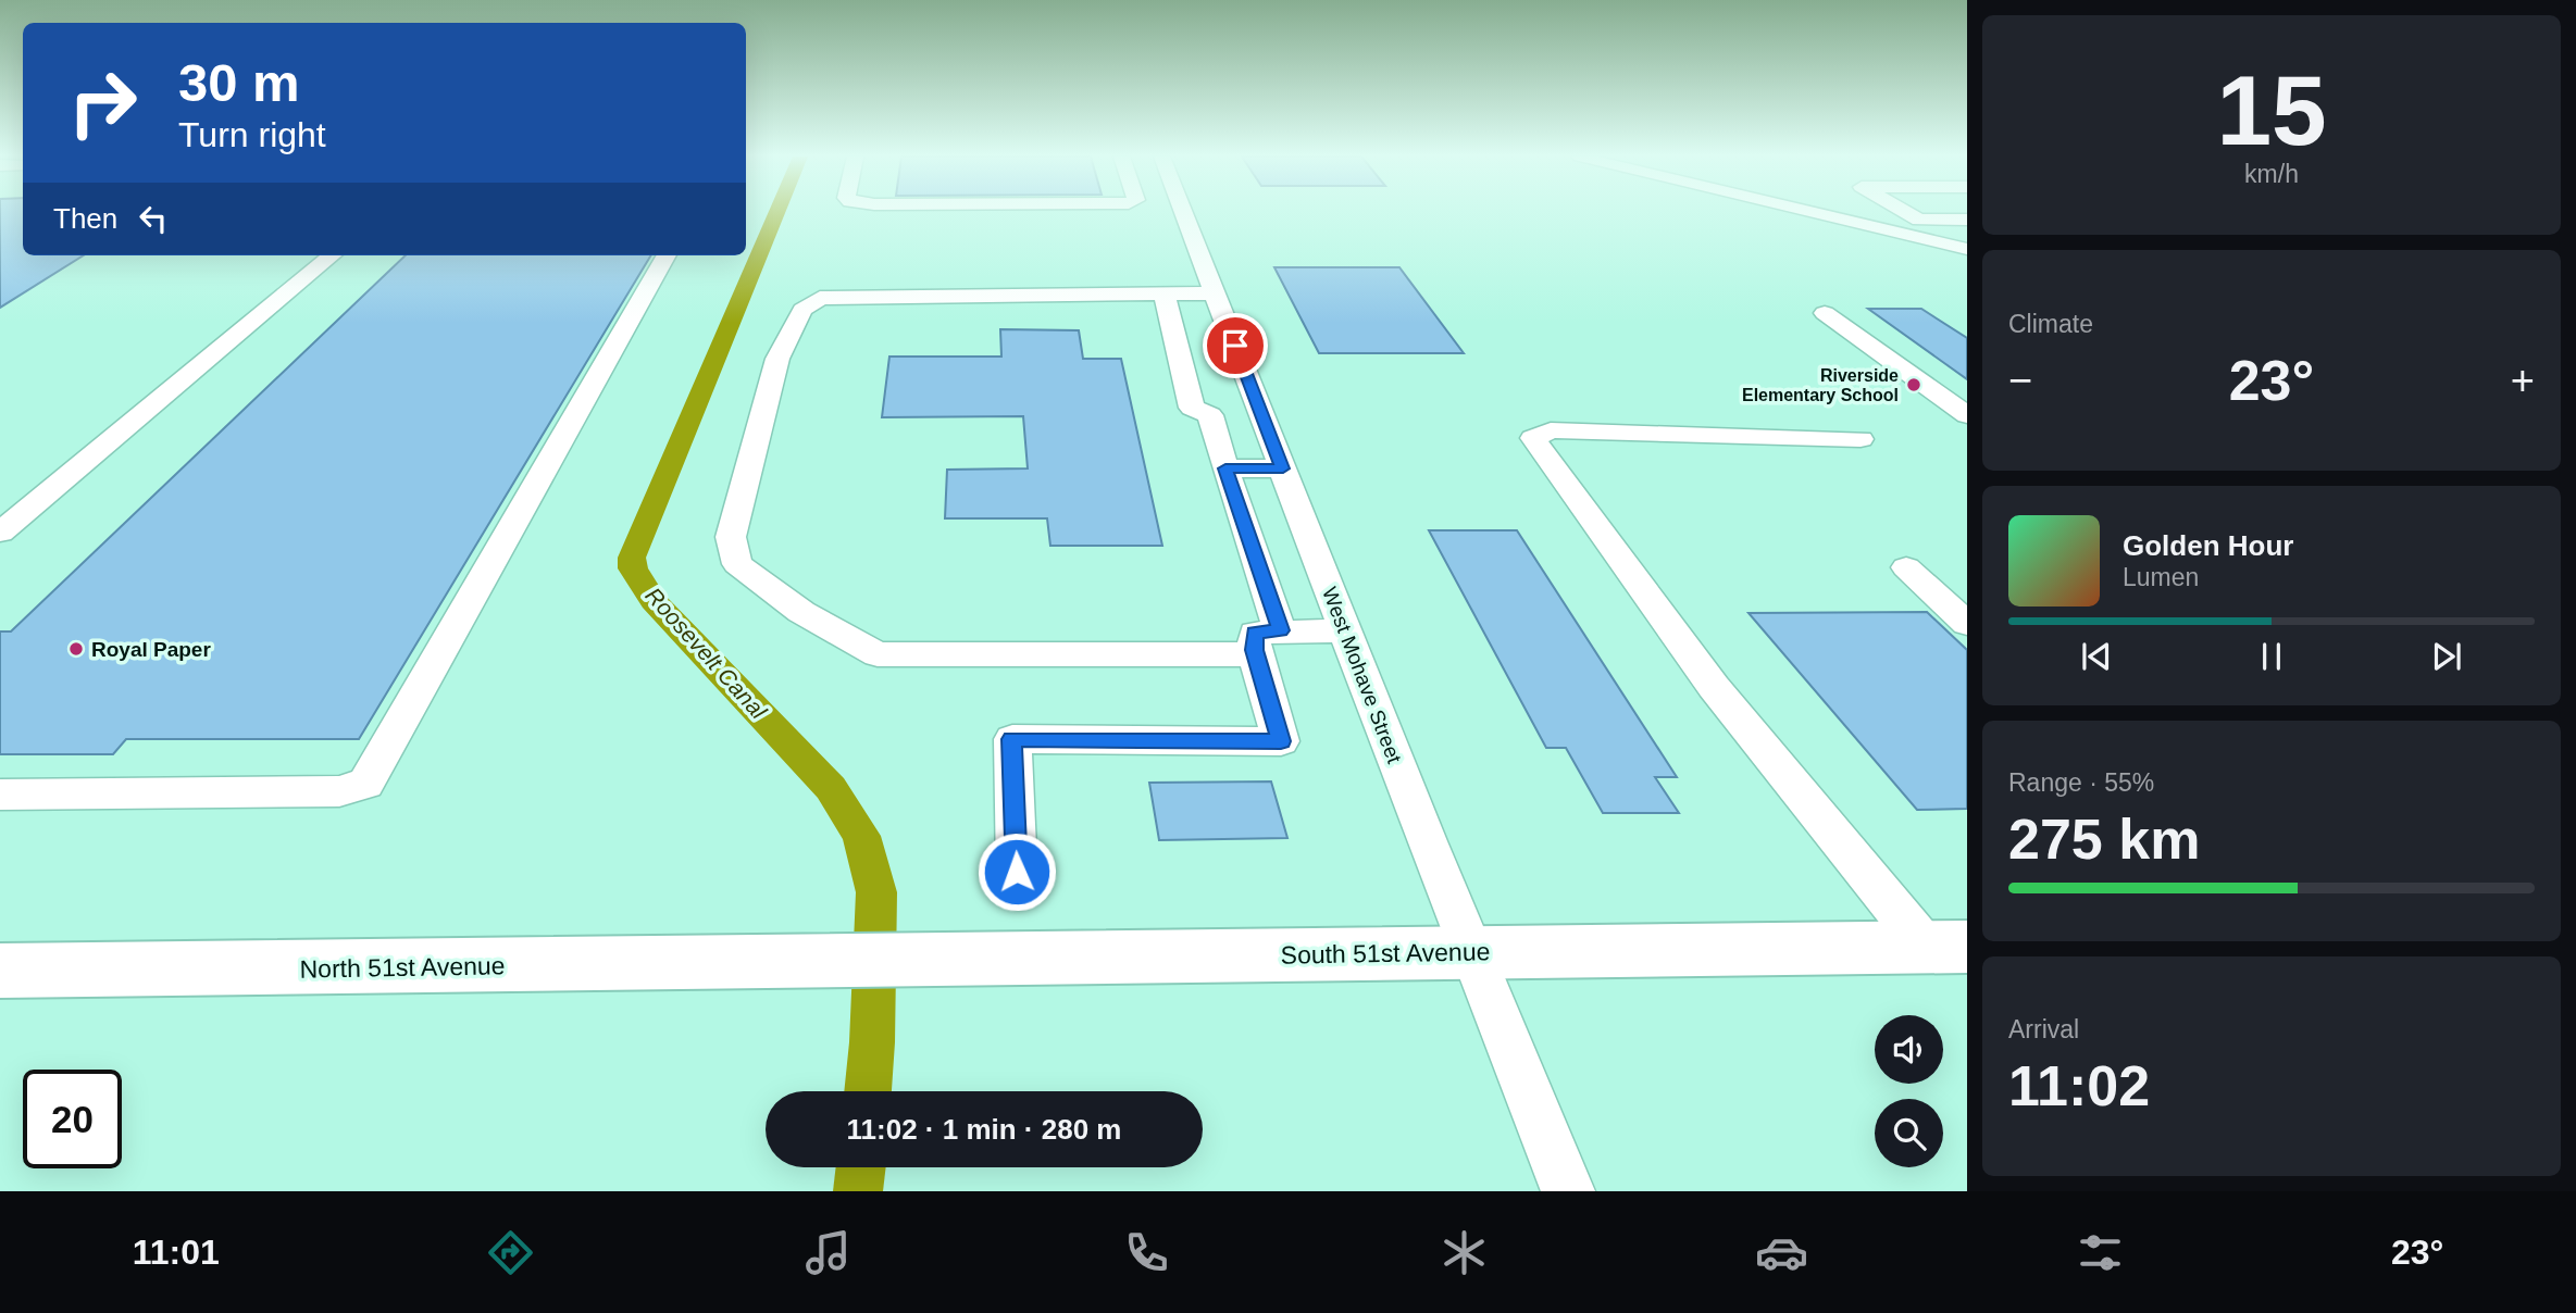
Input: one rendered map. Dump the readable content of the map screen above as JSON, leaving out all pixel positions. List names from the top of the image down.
{
  "streets": {
    "main road": ["South 51st Avenue", "North 51st Avenue"],
    "street": ["West Mohave Street"]
  },
  "crossings": [
    ["West Mohave Street", "South 51st Avenue"],
    ["South 51st Avenue", "North 51st Avenue"]
  ],
  "water": ["Roosevelt Canal"],
  "places": ["Riverside Elementary School", "Royal Paper"],
  "page": {
    "tile": [
      ["15", "km/h"],
      "Climate",
      ["Range · 55%", "275 km"],
      ["Arrival", "11:02"]
    ],
    "turn": ["30 m", "Turn right"],
    "then": "Then",
    "heat": ["−", "23°", "+"],
    "song": ["Golden Hour", "Lumen"],
    "limit": "20",
    "trip": "11:02 · 1 min · 280 m",
    "tabs": ["11:01", "23°"]
  }
}
